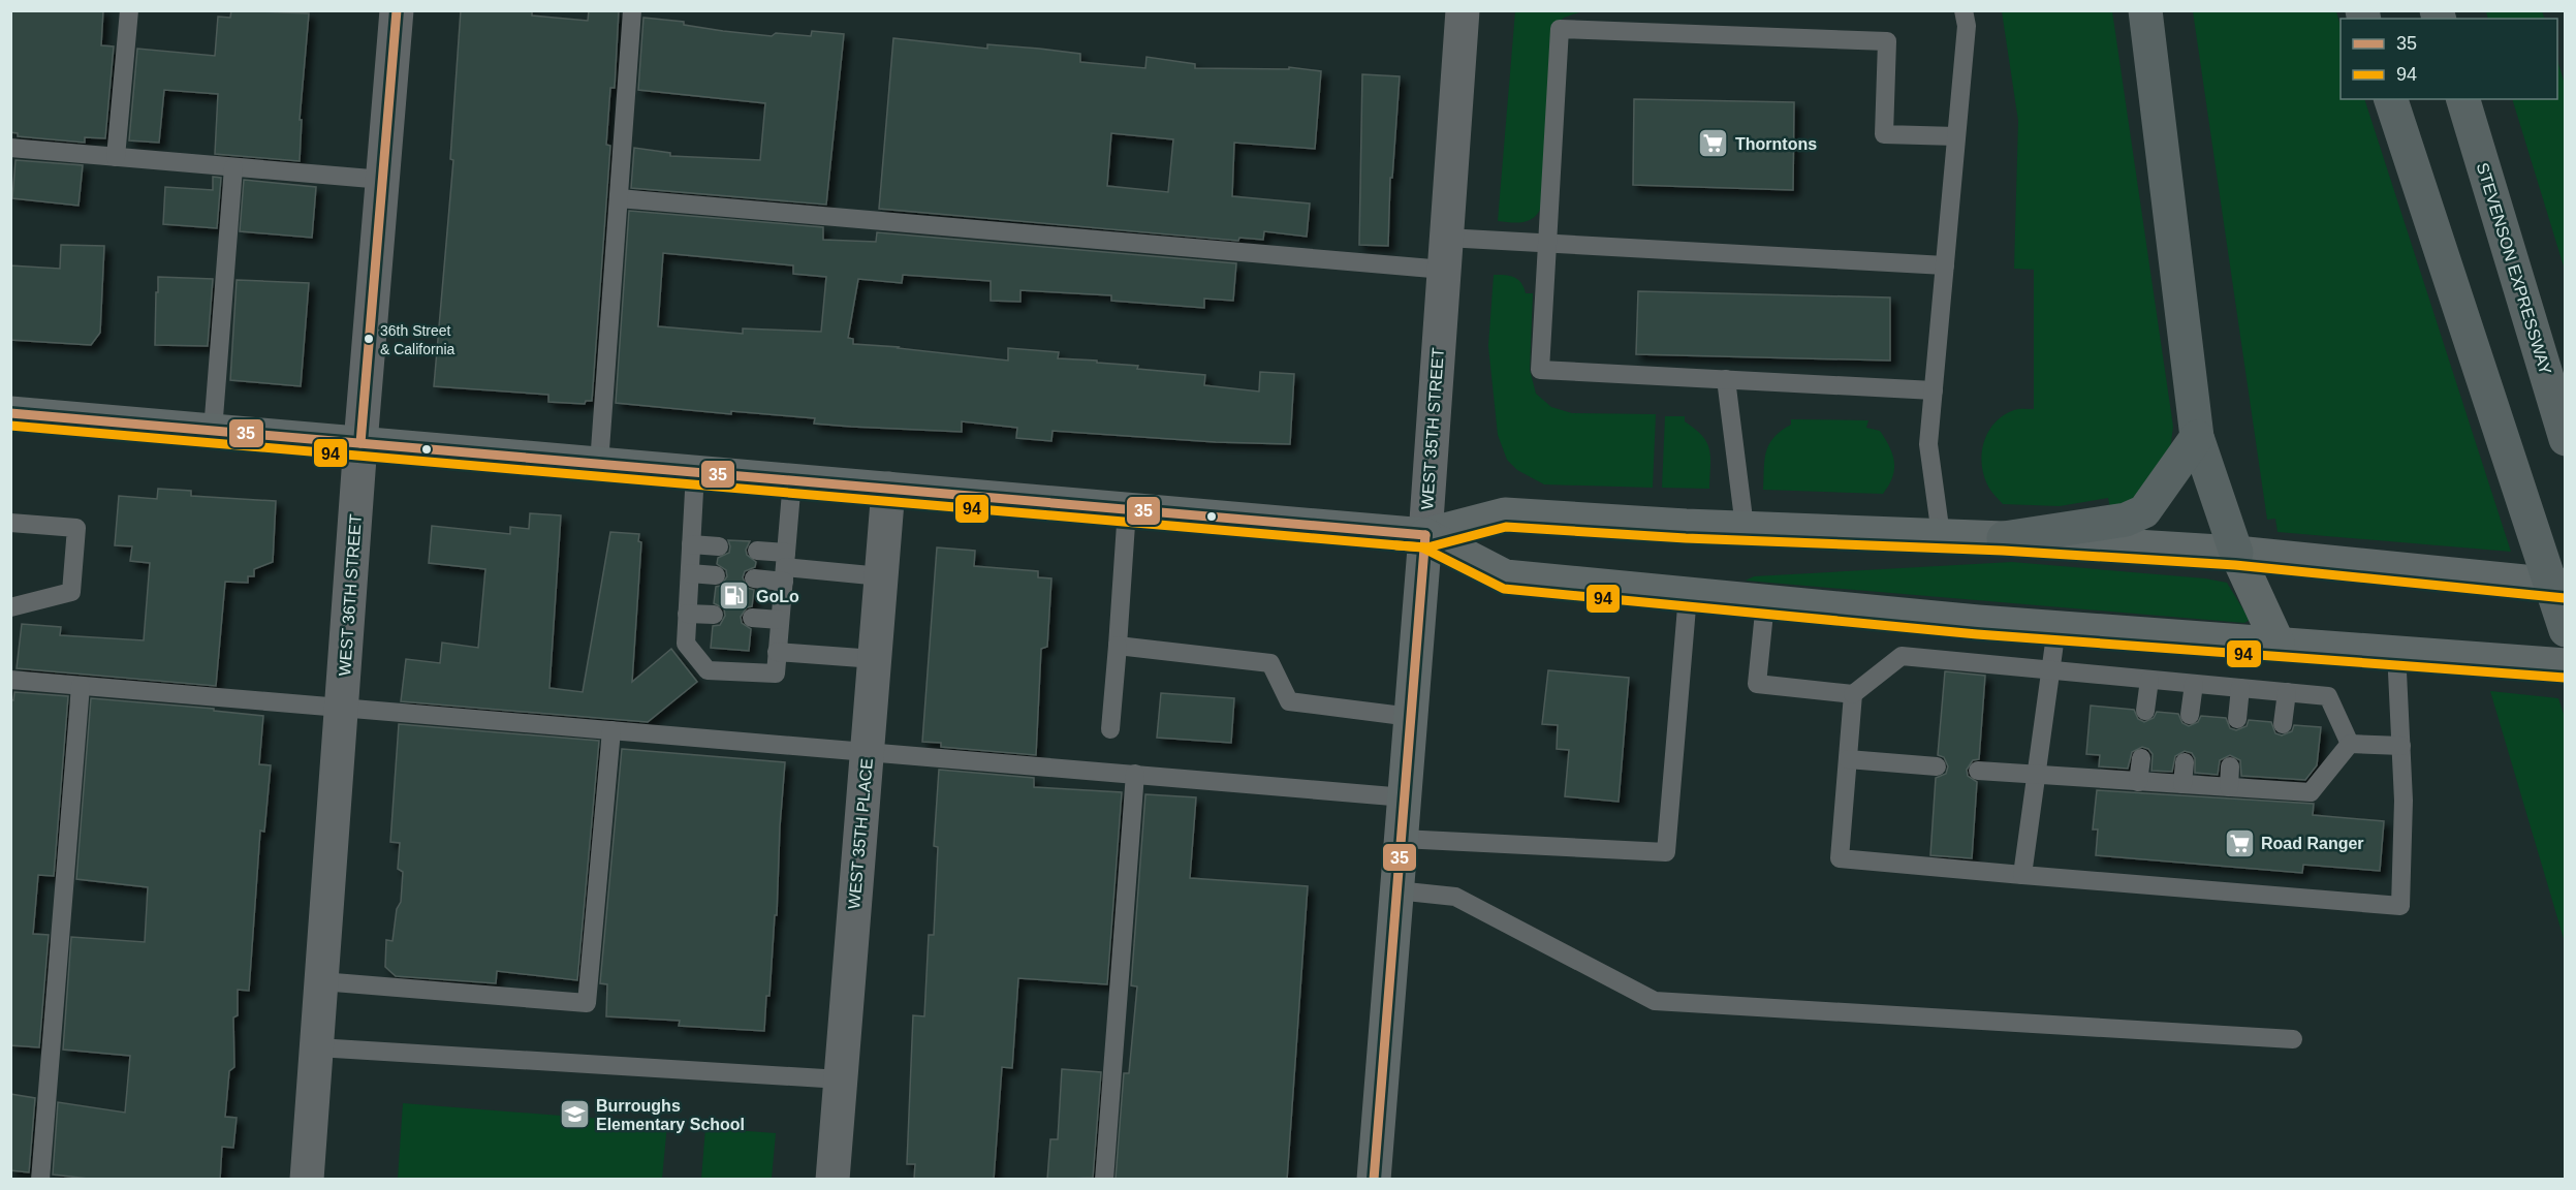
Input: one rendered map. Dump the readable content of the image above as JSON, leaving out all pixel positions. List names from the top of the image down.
{
  "streets": {
    "highway": ["STEVENSON EXPRESSWAY"],
    "main road": ["WEST 35TH STREET"],
    "street": ["WEST 36TH STREET", "WEST 35TH PLACE"]
  },
  "places": {
    "supermarket": ["Thorntons", "Road Ranger"],
    "other": ["36th Street & California"],
    "fuel station": ["GoLo"],
    "school or university": ["Burroughs Elementary School"]
  },
  "lines": ["transit line 35", "transit line 94"],
  "legend": ["35", "94"]
}
